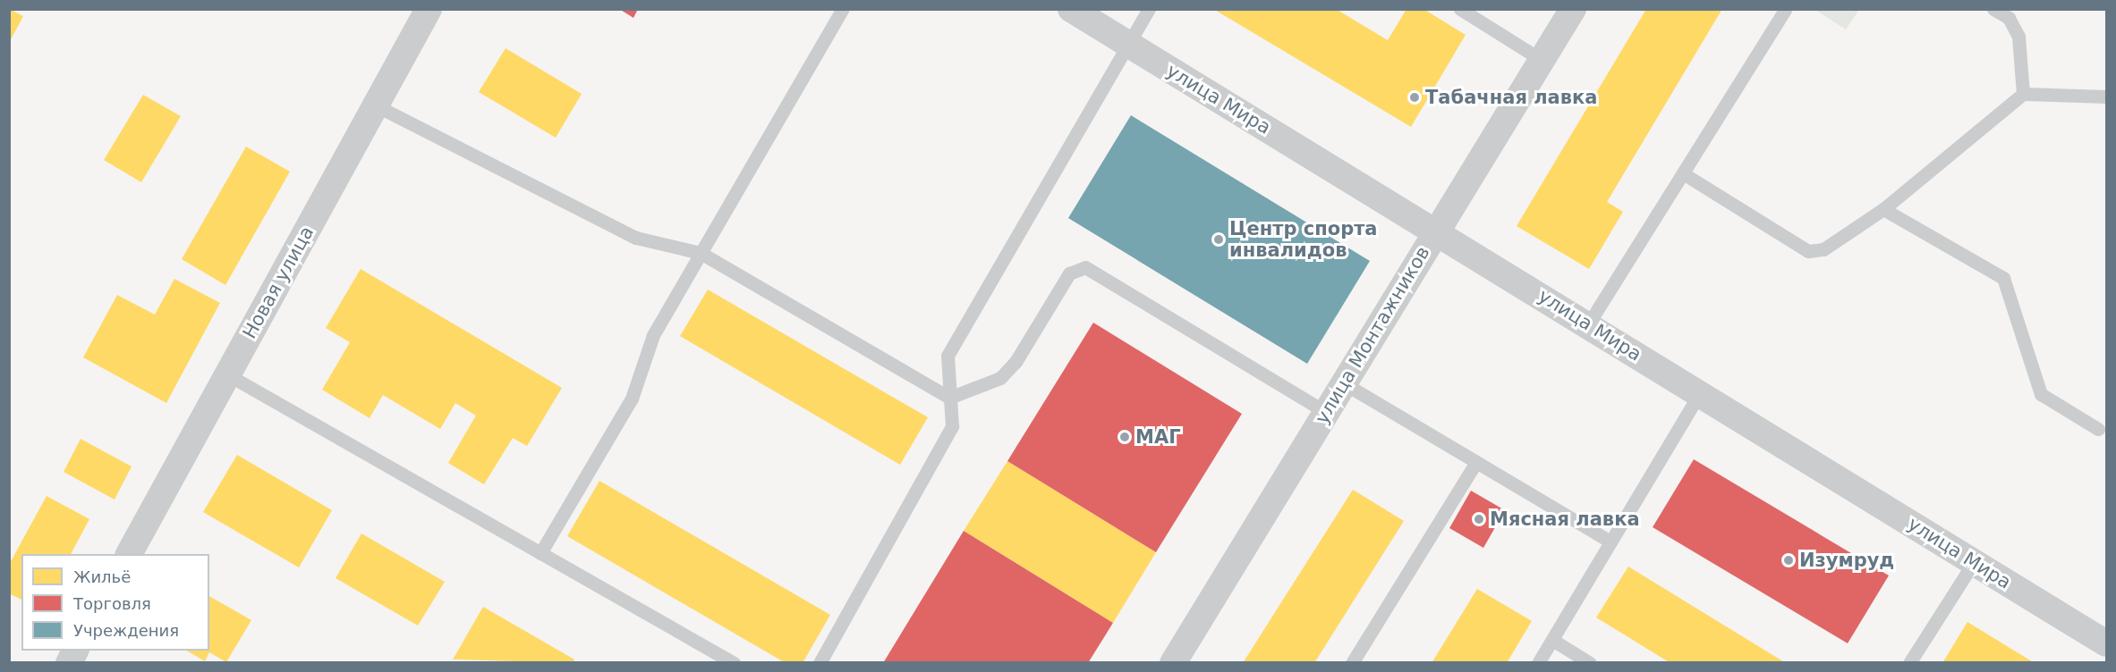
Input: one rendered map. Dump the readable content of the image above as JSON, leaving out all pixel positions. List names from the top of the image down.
{
  "streets": {
    "street": ["улица Мира", "Новая улица", "улица Монтажников"]
  },
  "crossings": [
    ["улица Мира", "улица Монтажников"]
  ],
  "places": [
    "Табачная лавка",
    "Центр спорта инвалидов",
    "МАГ",
    "Мясная лавка",
    "Изумруд"
  ],
  "legend": ["Жильё", "Торговля", "Учреждения"]
}
